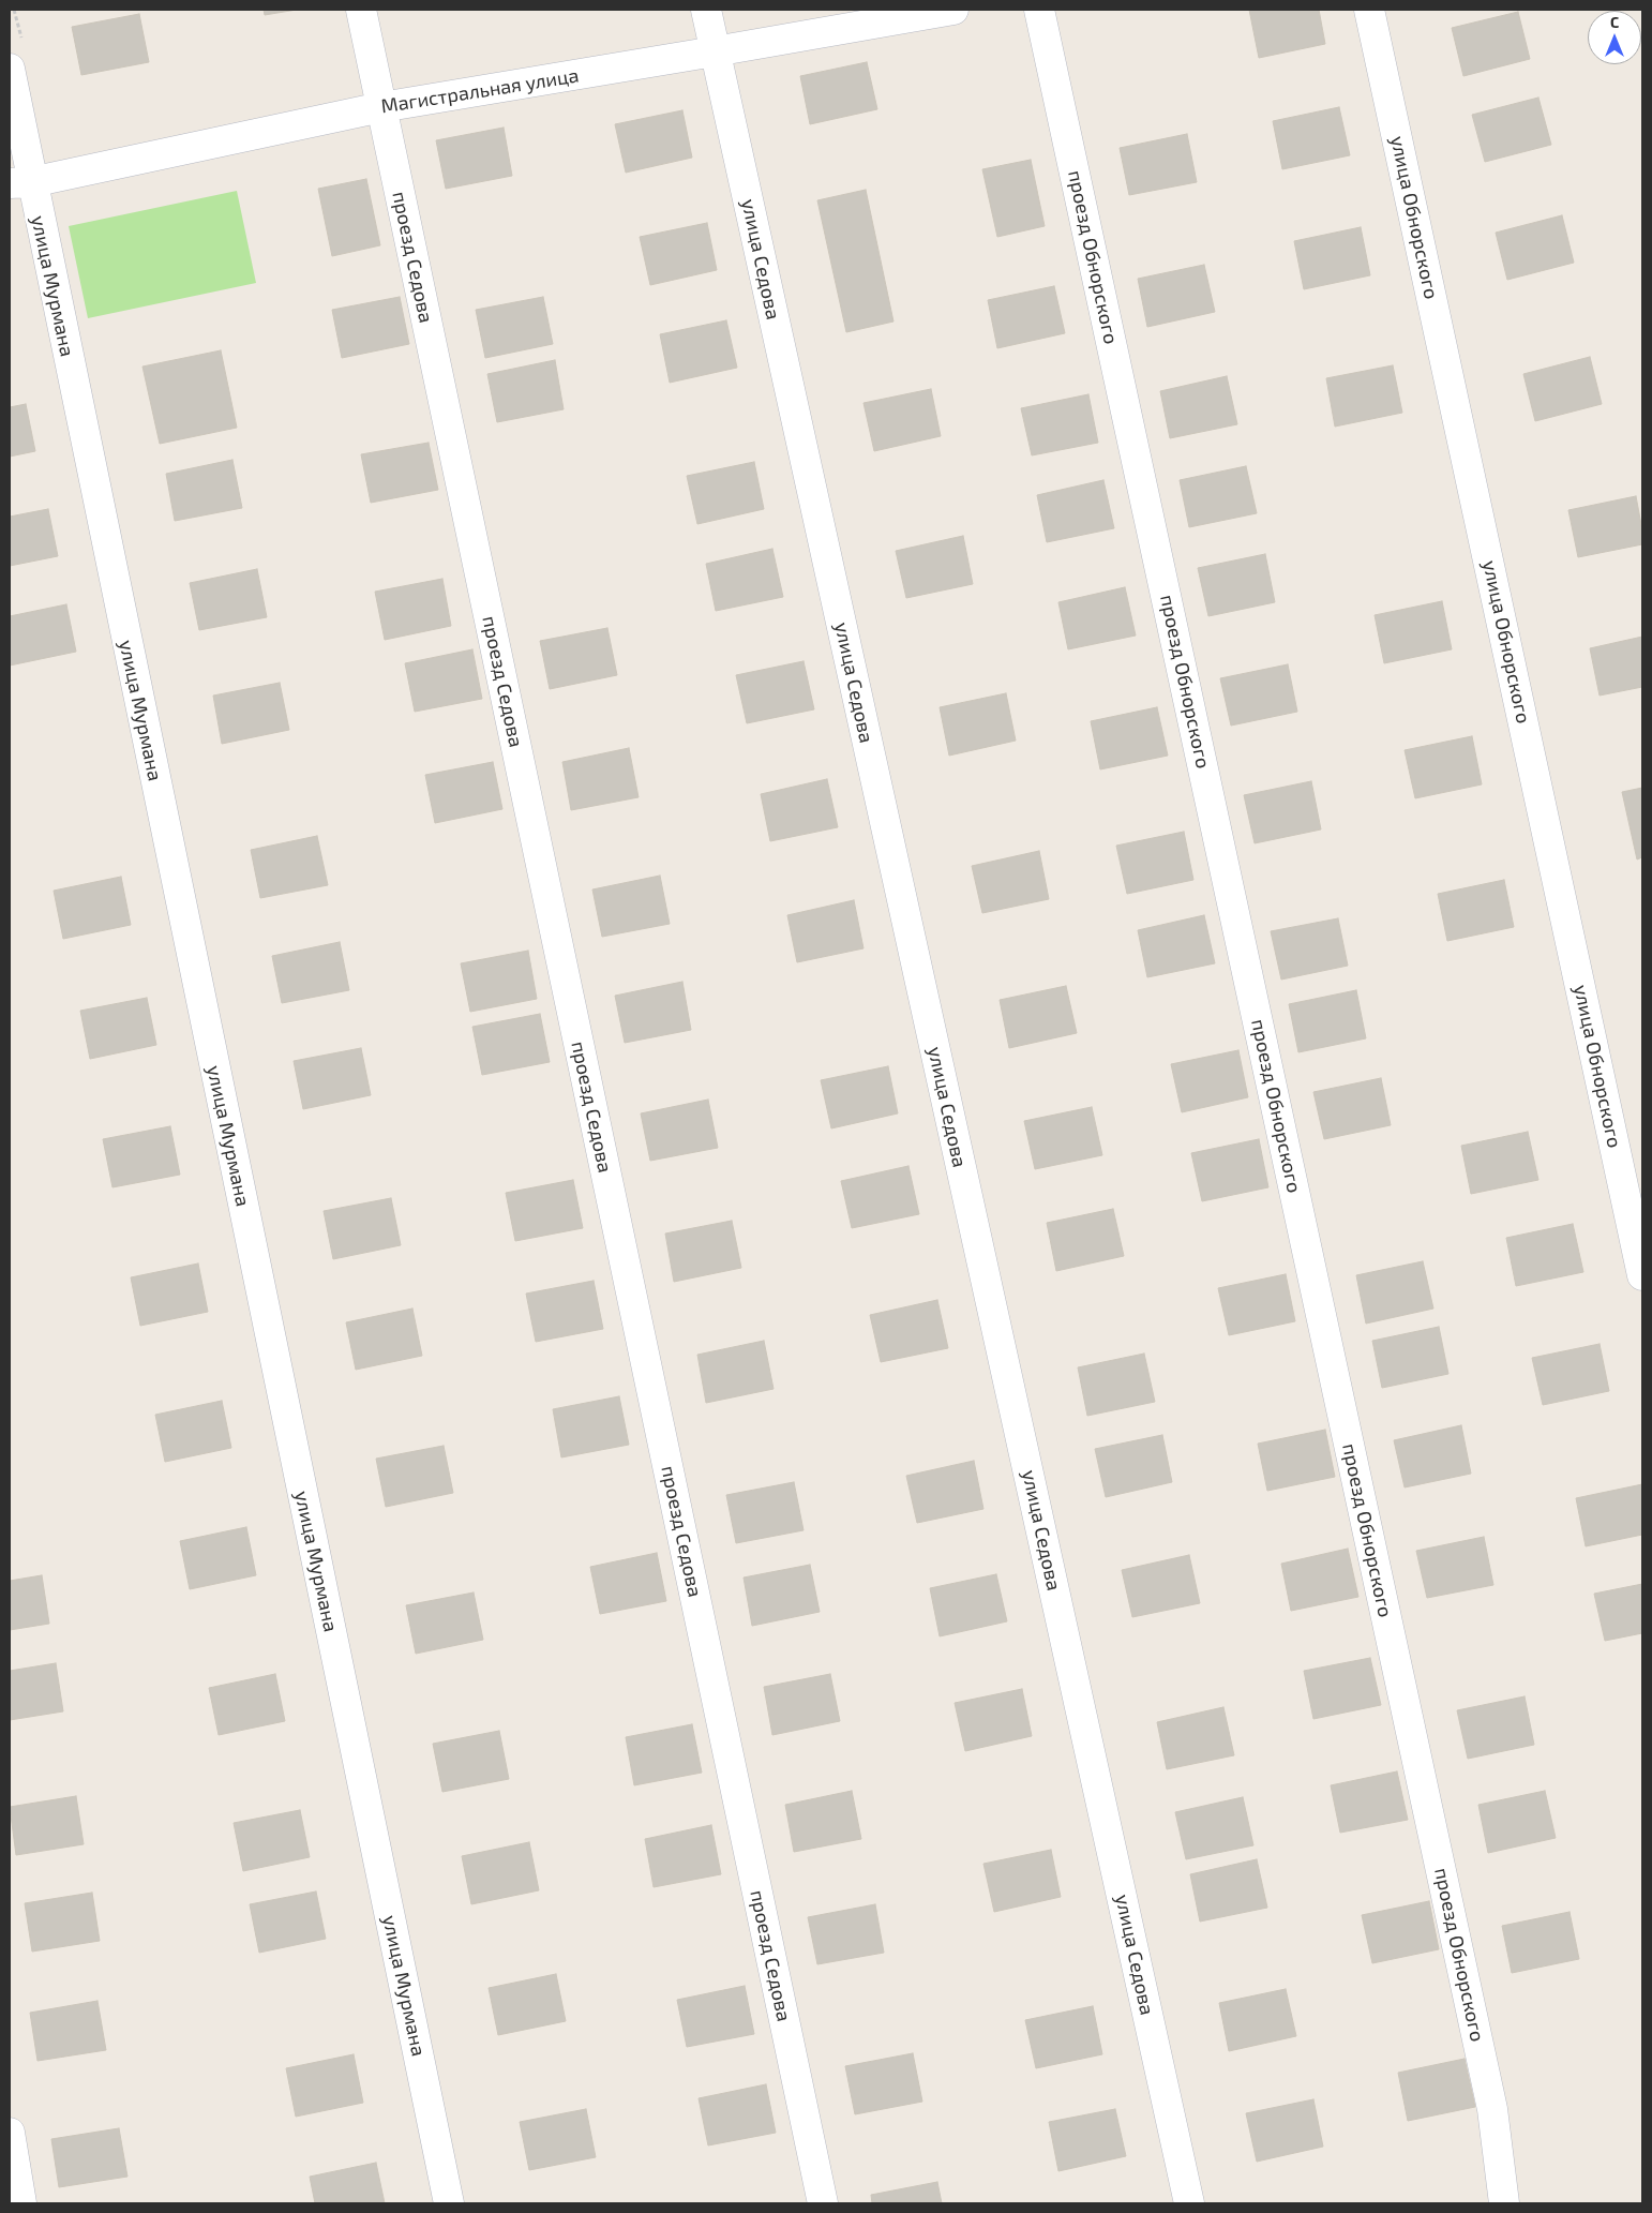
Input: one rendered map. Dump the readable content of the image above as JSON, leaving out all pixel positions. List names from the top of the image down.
{
  "streets": {
    "street": [
      "Магистральная улица",
      "улица Обнорского",
      "проезд Седова",
      "проезд Обнорского",
      "улица Седова",
      "улица Мурмана"
    ]
  },
  "crossings": [
    ["Магистральная улица", "проезд Седова"],
    ["Магистральная улица", "улица Седова"],
    ["Магистральная улица", "улица Мурмана"]
  ],
  "north": "top"
}
